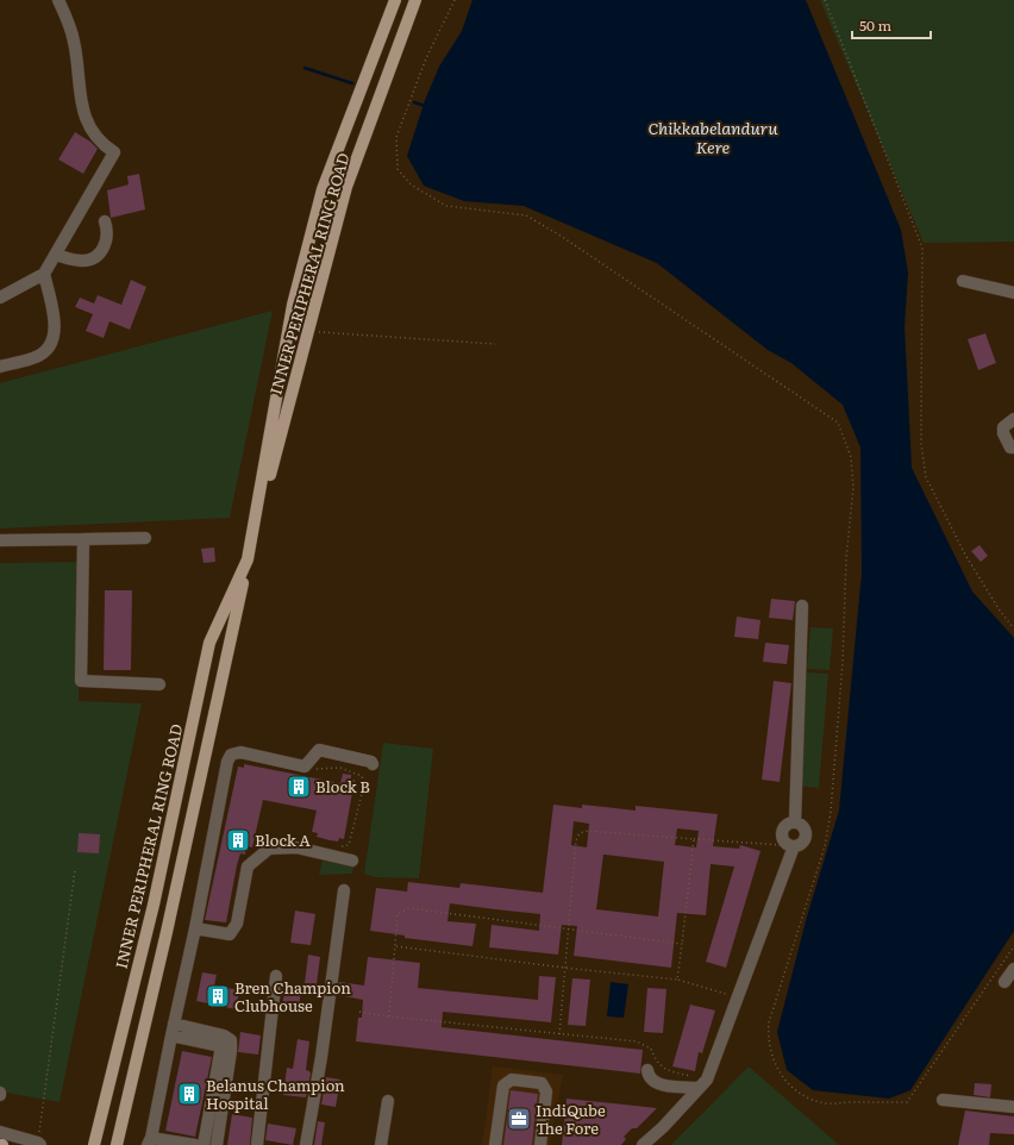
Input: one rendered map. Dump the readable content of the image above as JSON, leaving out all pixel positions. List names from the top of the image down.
{
  "streets": {
    "main road": ["INNER PERIPHERAL RING ROAD"]
  },
  "water": ["Chikkabelanduru Kere"],
  "places": {
    "building": [
      "Block B",
      "Block A",
      "Bren Champion Clubhouse",
      "Belanus Champion Hospital"
    ],
    "office": ["IndiQube The Fore"]
  },
  "scale_bar": "50 m"
}
